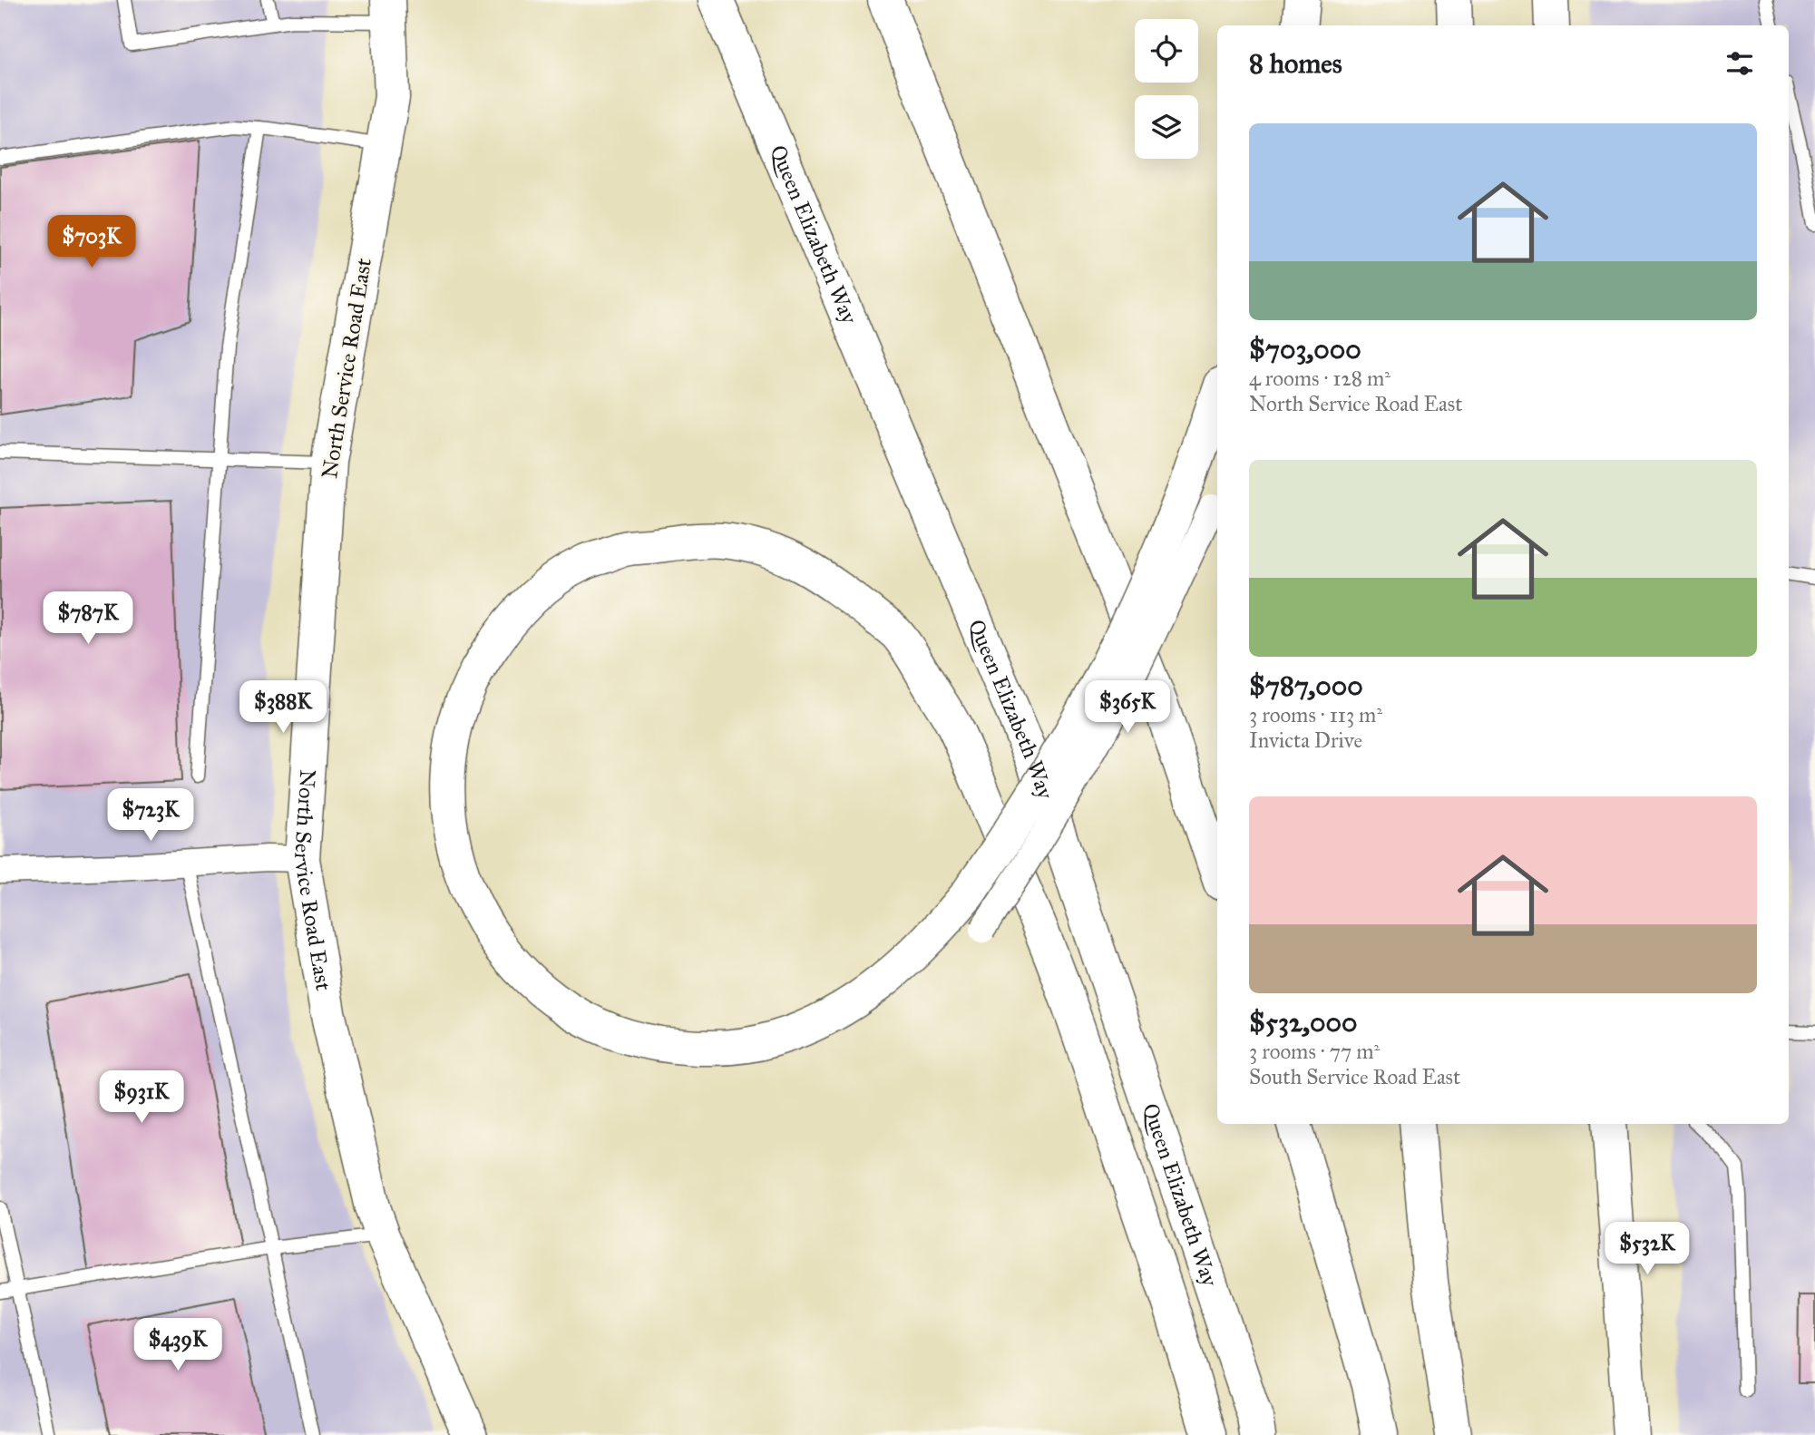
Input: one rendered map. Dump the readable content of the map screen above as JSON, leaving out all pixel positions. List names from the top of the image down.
{
  "streets": {
    "main road": ["Queen Elizabeth Way", "North Service Road East"]
  },
  "page": {
    "heading": "8 homes",
    "list": [
      {
        "name": "$703,000",
        "note": "4 rooms · 128 m² · North Service Road East"
      },
      {
        "name": "$787,000",
        "note": "3 rooms · 113 m² · Invicta Drive"
      },
      {
        "name": "$532,000",
        "note": "3 rooms · 77 m² · South Service Road East"
      }
    ],
    "price": [
      "$703K",
      "$787K",
      "$388K",
      "$365K",
      "$723K",
      "$931K",
      "$532K",
      "$439K"
    ]
  }
}
